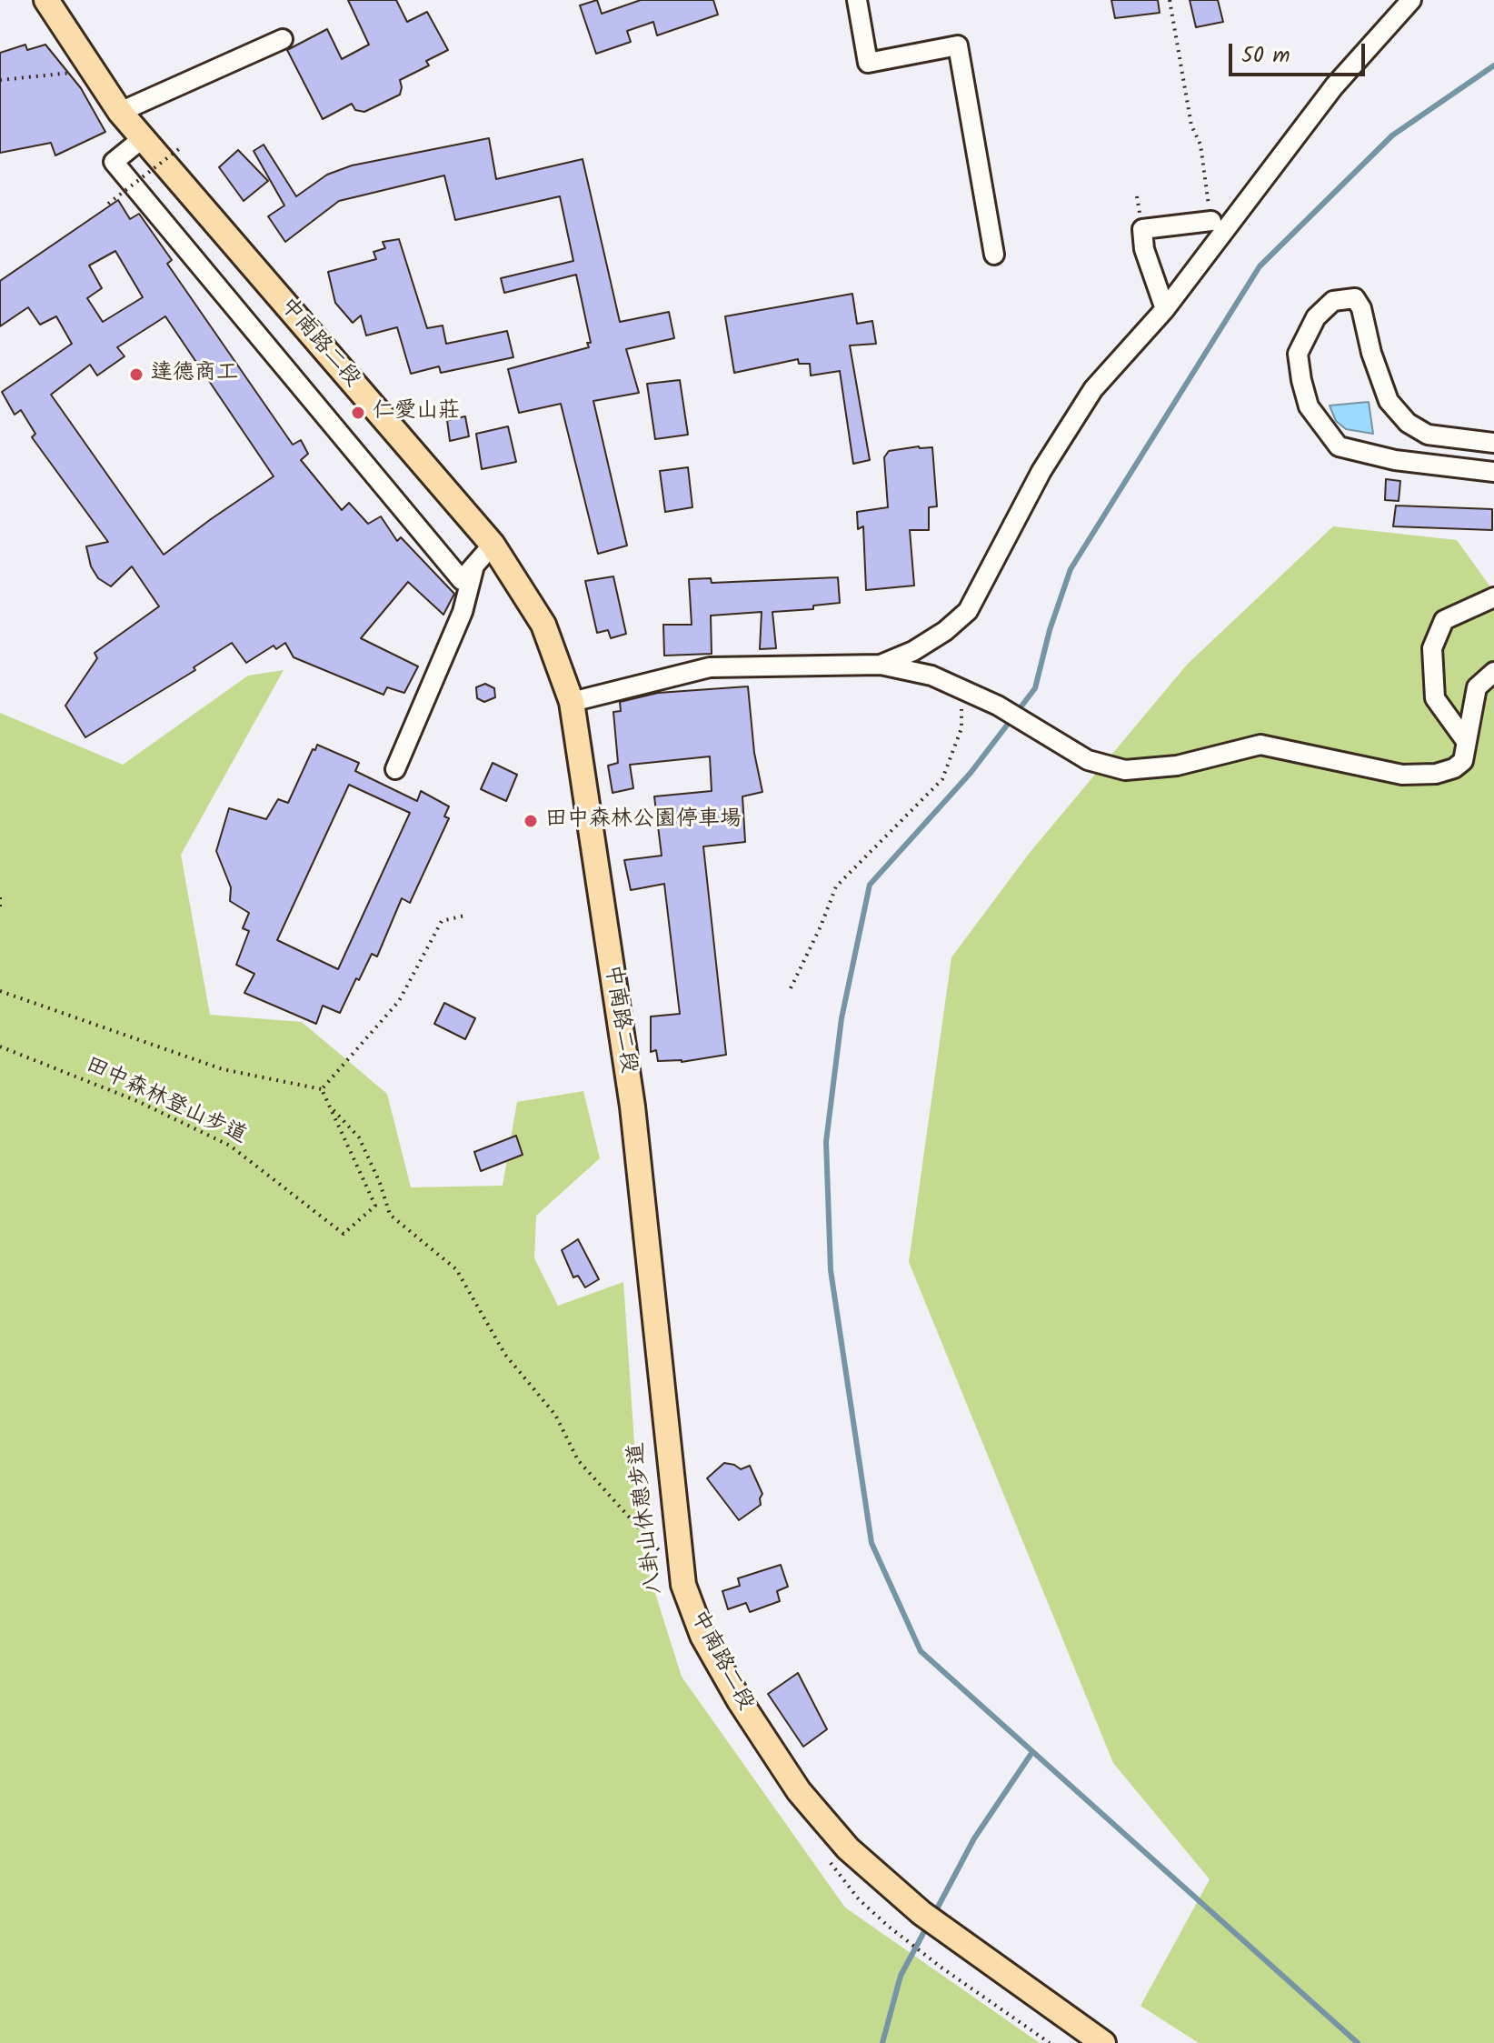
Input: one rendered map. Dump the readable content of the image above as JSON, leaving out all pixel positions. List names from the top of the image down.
{
  "streets": {
    "main road": ["中南路二段"],
    "path": ["田中森林登山步道", "八卦山休憩步道"]
  },
  "crossings": [
    ["田中森林登山步道", "八卦山休憩步道"]
  ],
  "places": ["達德商工", "仁愛山莊", "田中森林公園停車場"],
  "scale_bar": "50 m"
}
